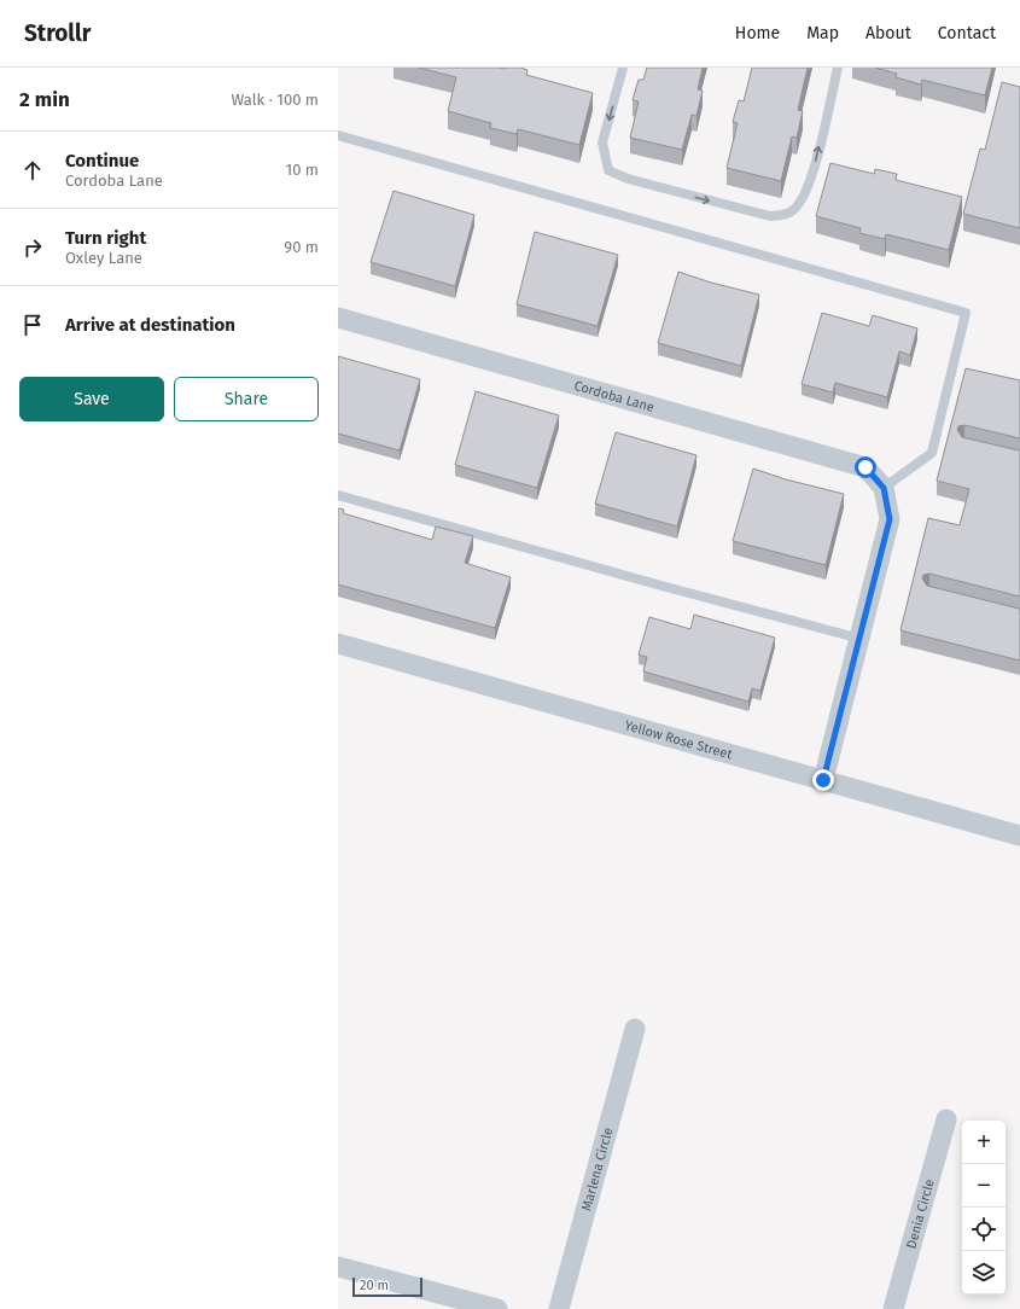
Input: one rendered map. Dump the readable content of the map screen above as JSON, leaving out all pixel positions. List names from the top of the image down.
{
  "streets": {
    "street": [
      "Cordoba Lane",
      "Yellow Rose Street",
      "Marlena Circle",
      "Denia Circle"
    ]
  },
  "scale_bar": "20 m",
  "page": {
    "header": "Strollr",
    "nav": [
      "Home",
      "Map",
      "About",
      "Contact"
    ],
    "heading": ["2 min", "Walk · 100 m"],
    "list": [
      ["Continue", "Cordoba Lane", "10 m"],
      ["Turn right", "Oxley Lane", "90 m"],
      "Arrive at destination"
    ],
    "buttons": ["Save", "Share"],
    "map_buttons": ["+", "−"],
    "scale": "20 m"
  }
}
